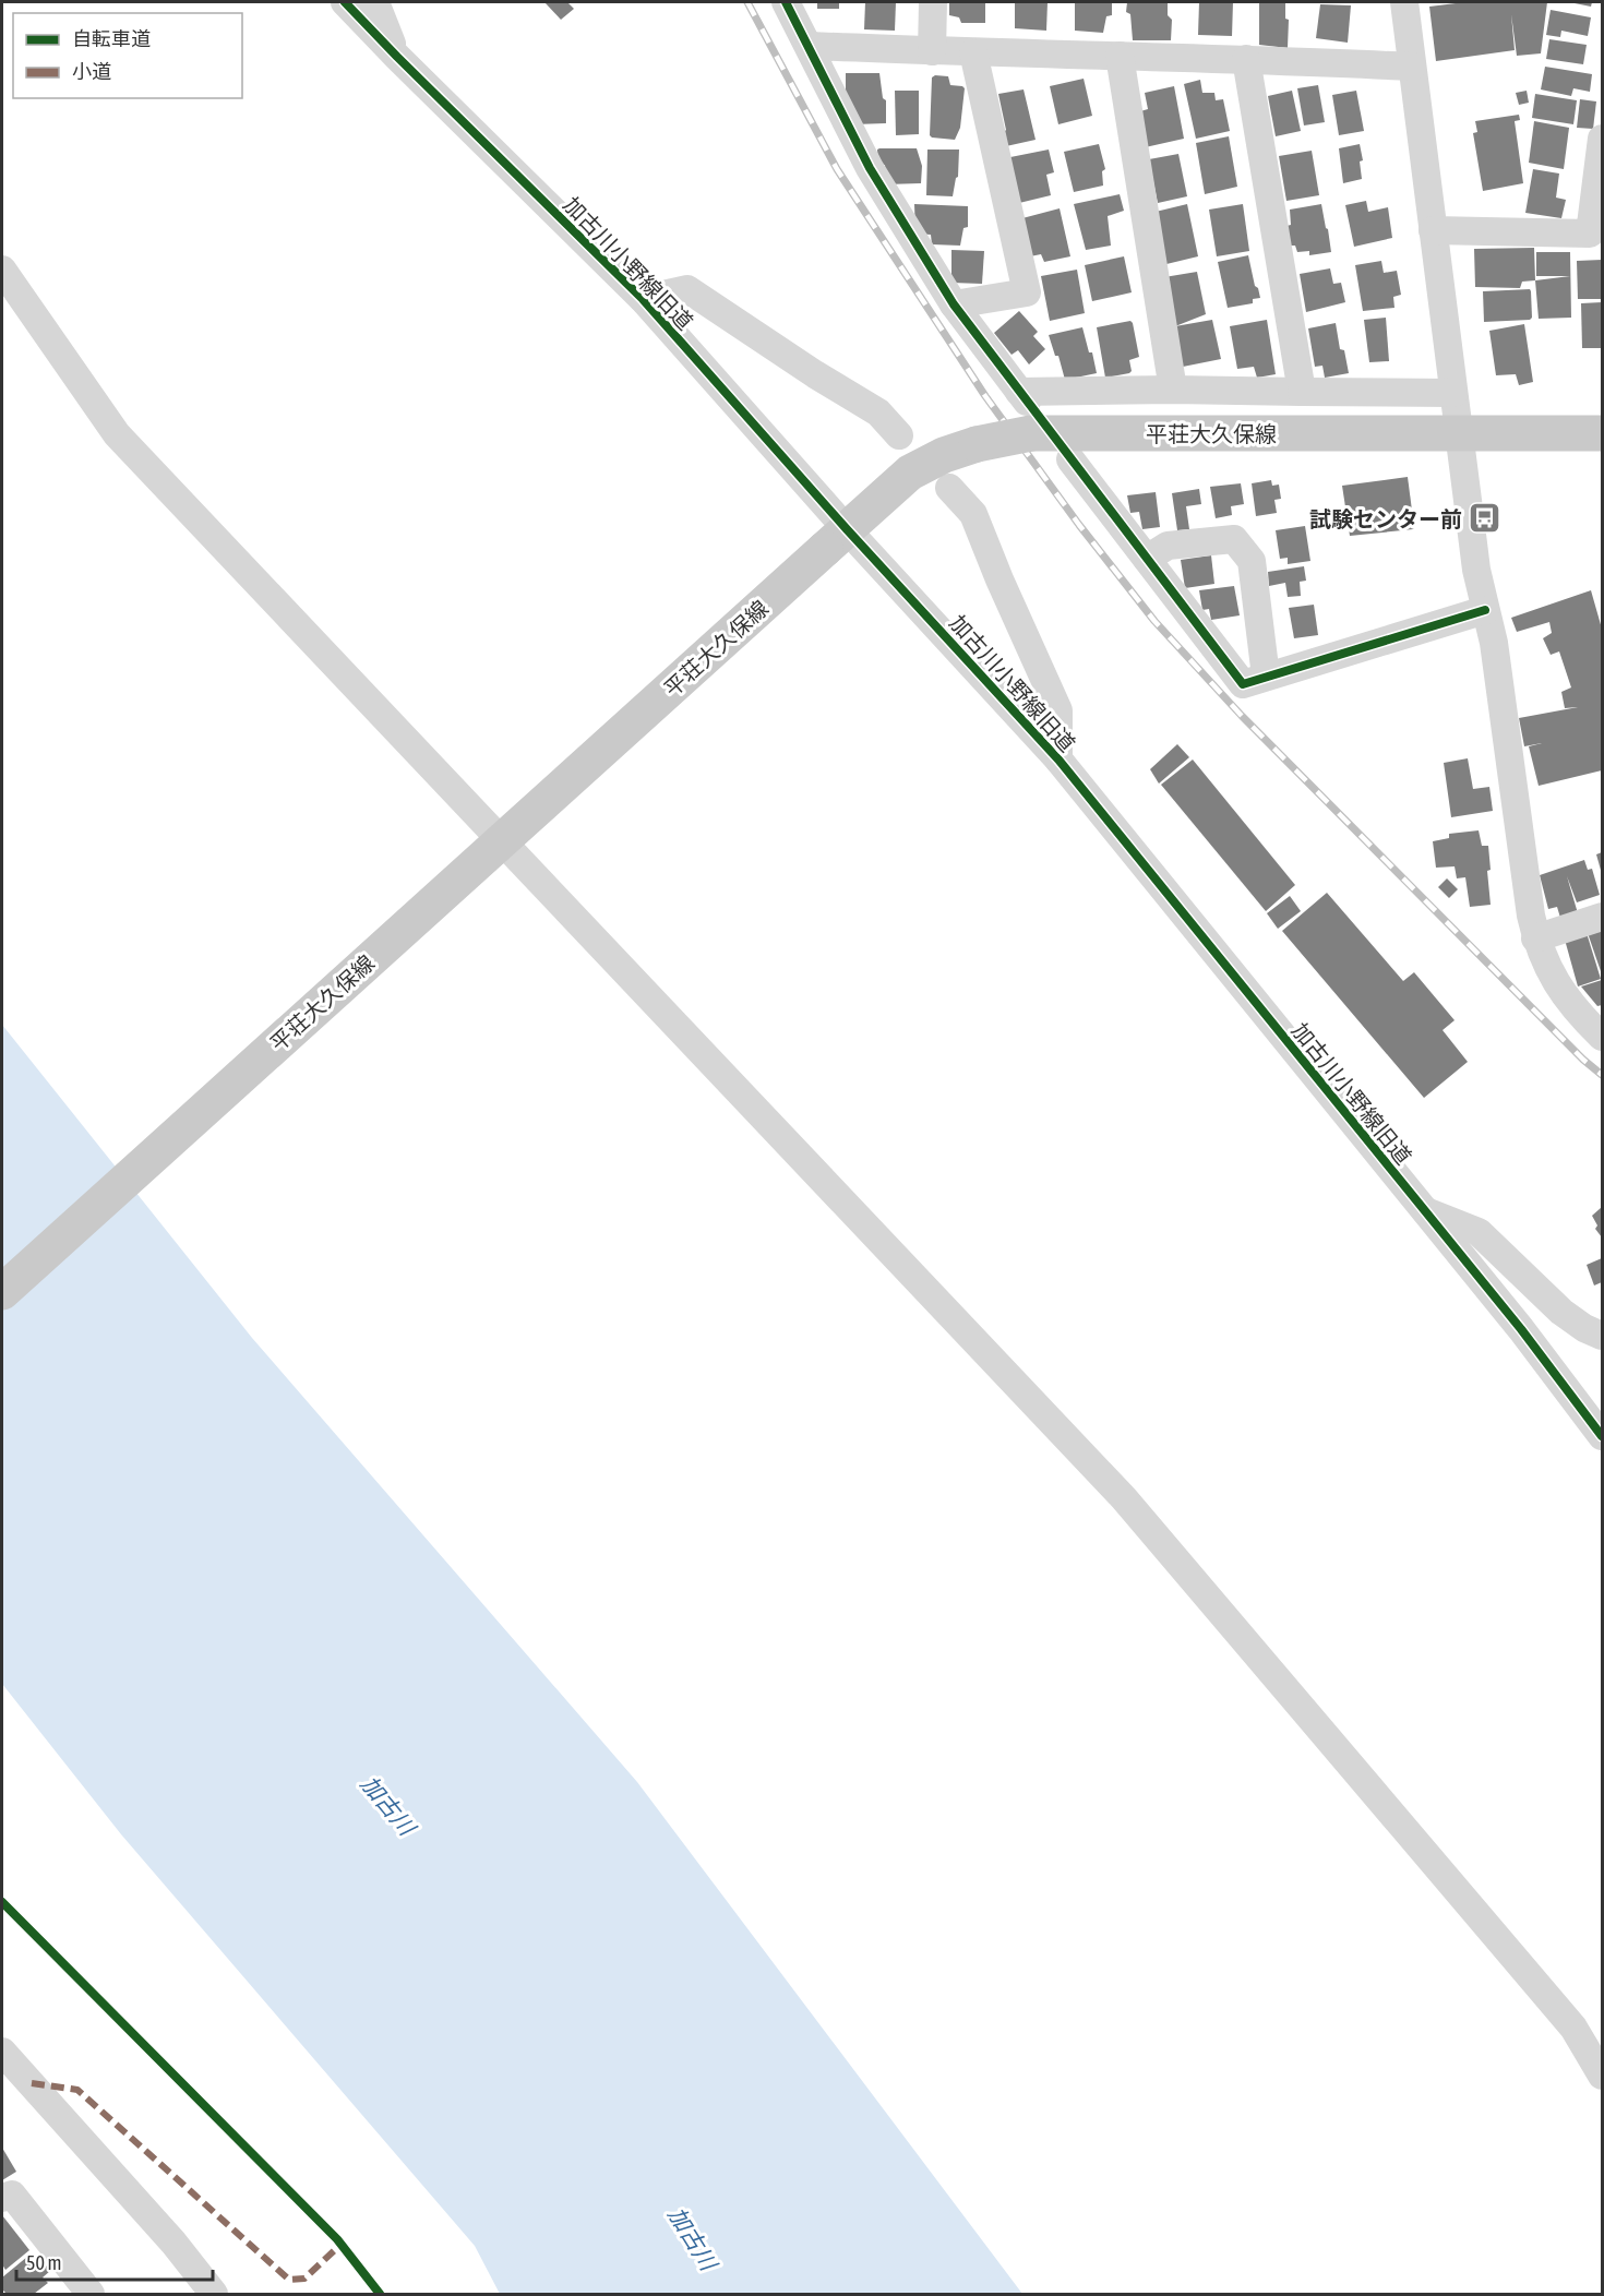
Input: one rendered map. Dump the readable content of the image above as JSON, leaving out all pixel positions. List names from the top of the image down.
{
  "streets": {
    "main road": ["平荘大久保線"],
    "street": ["加古川小野線旧道"]
  },
  "crossings": [
    ["加古川小野線旧道", "平荘大久保線"]
  ],
  "water": ["加古川"],
  "places": {
    "bus stop": ["試験センター前"]
  },
  "legend": ["自転車道", "小道"],
  "scale_bar": "50 m"
}
